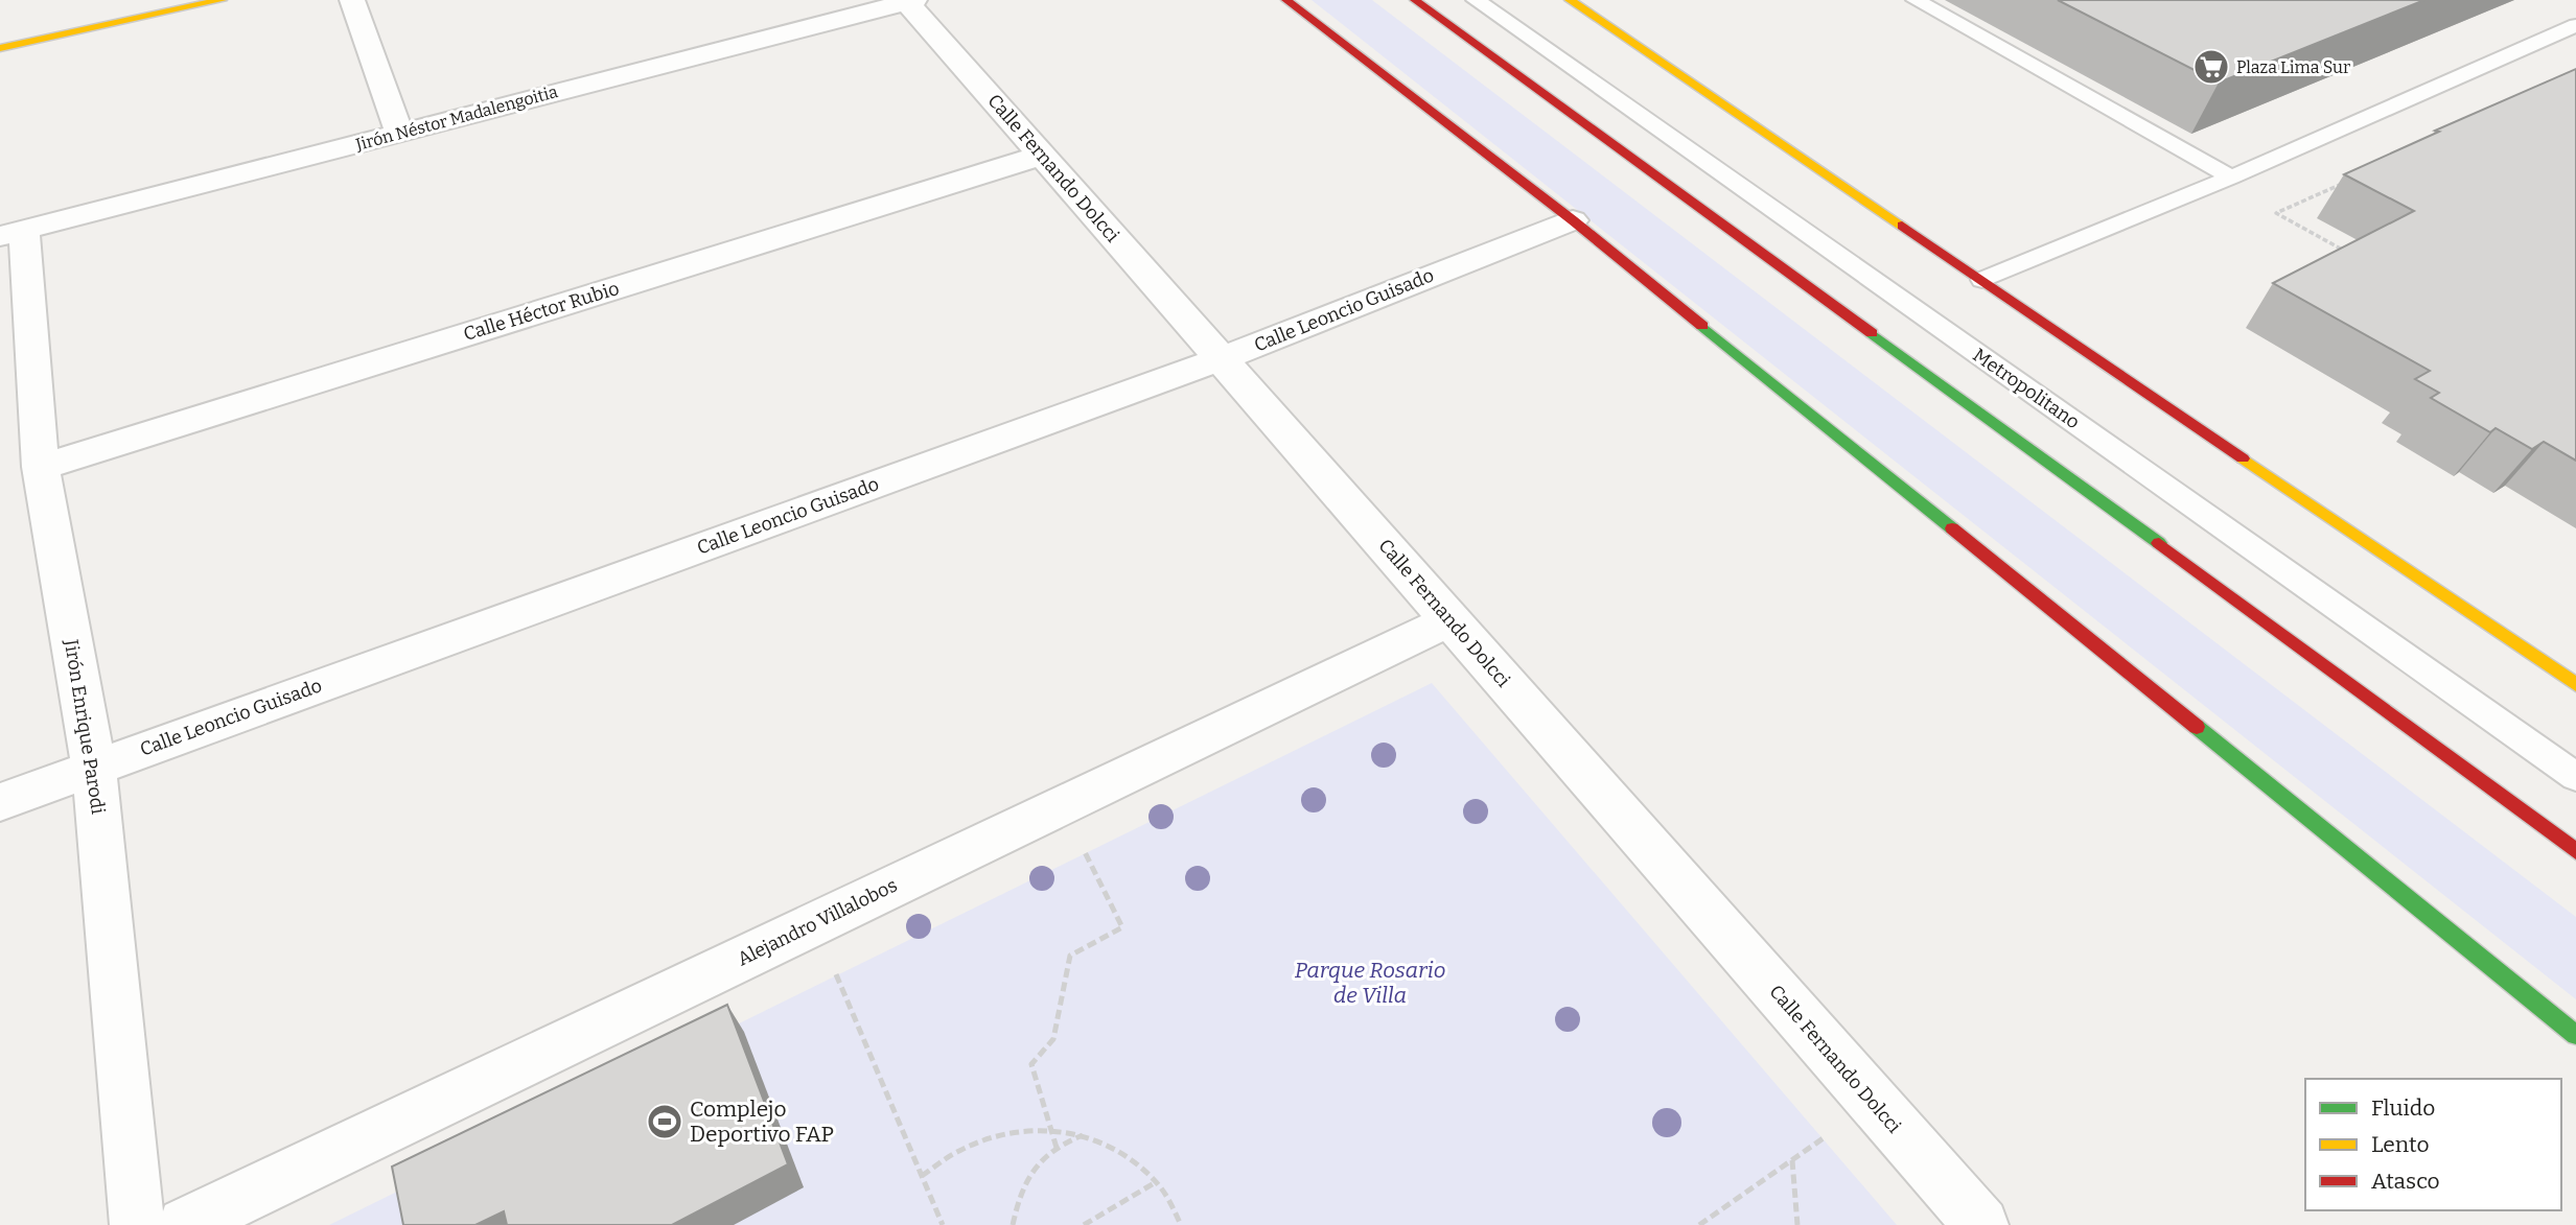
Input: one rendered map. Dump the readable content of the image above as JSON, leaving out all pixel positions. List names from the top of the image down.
{
  "streets": {
    "street": [
      "Jirón Néstor Madalengoitia",
      "Calle Fernando Dolcci",
      "Calle Leoncio Guisado",
      "Calle Héctor Rubio",
      "Jirón Enrique Parodi",
      "Alejandro Villalobos"
    ],
    "lane": ["Metropolitano"]
  },
  "crossings": [
    ["Jirón Néstor Madalengoitia", "Calle Fernando Dolcci"],
    ["Jirón Néstor Madalengoitia", "Jirón Enrique Parodi"],
    ["Calle Fernando Dolcci", "Calle Leoncio Guisado"],
    ["Calle Fernando Dolcci", "Calle Héctor Rubio"],
    ["Calle Fernando Dolcci", "Alejandro Villalobos"],
    ["Calle Leoncio Guisado", "Jirón Enrique Parodi"],
    ["Calle Héctor Rubio", "Jirón Enrique Parodi"]
  ],
  "parks": ["Parque Rosario de Villa"],
  "places": {
    "supermarket": ["Plaza Lima Sur"],
    "sports": ["Complejo Deportivo FAP"]
  },
  "legend": ["Fluido", "Lento", "Atasco"]
}
